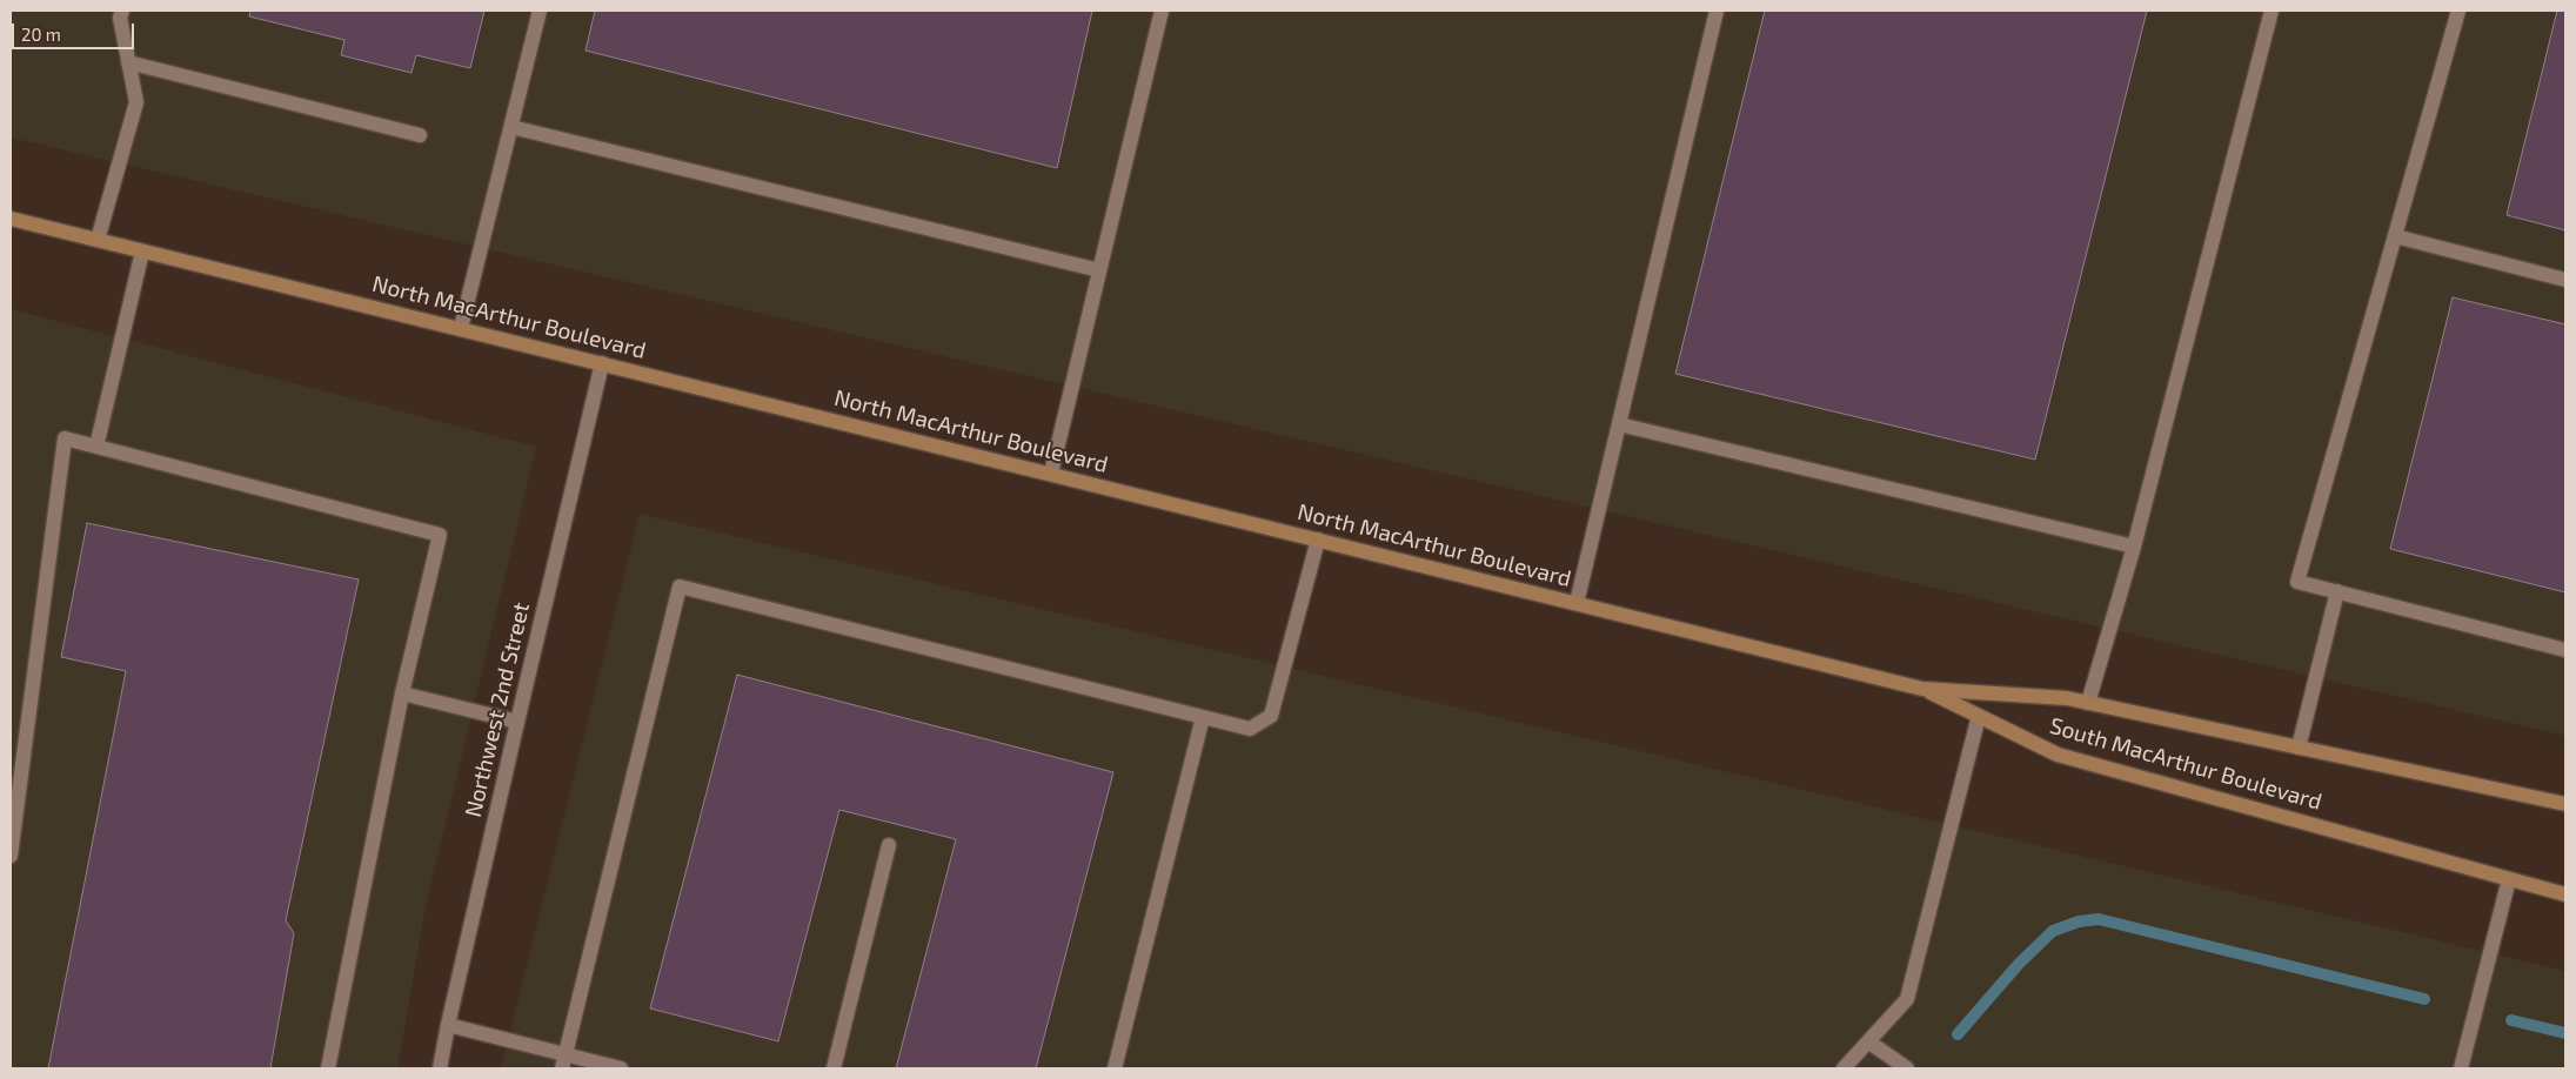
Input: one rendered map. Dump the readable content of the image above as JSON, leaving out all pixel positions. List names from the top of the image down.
{
  "streets": {
    "main road": ["North MacArthur Boulevard", "South MacArthur Boulevard"],
    "street": ["Northwest 2nd Street"]
  },
  "crossings": [
    ["North MacArthur Boulevard", "Northwest 2nd Street"],
    ["North MacArthur Boulevard", "South MacArthur Boulevard"]
  ],
  "scale_bar": "20 m"
}
